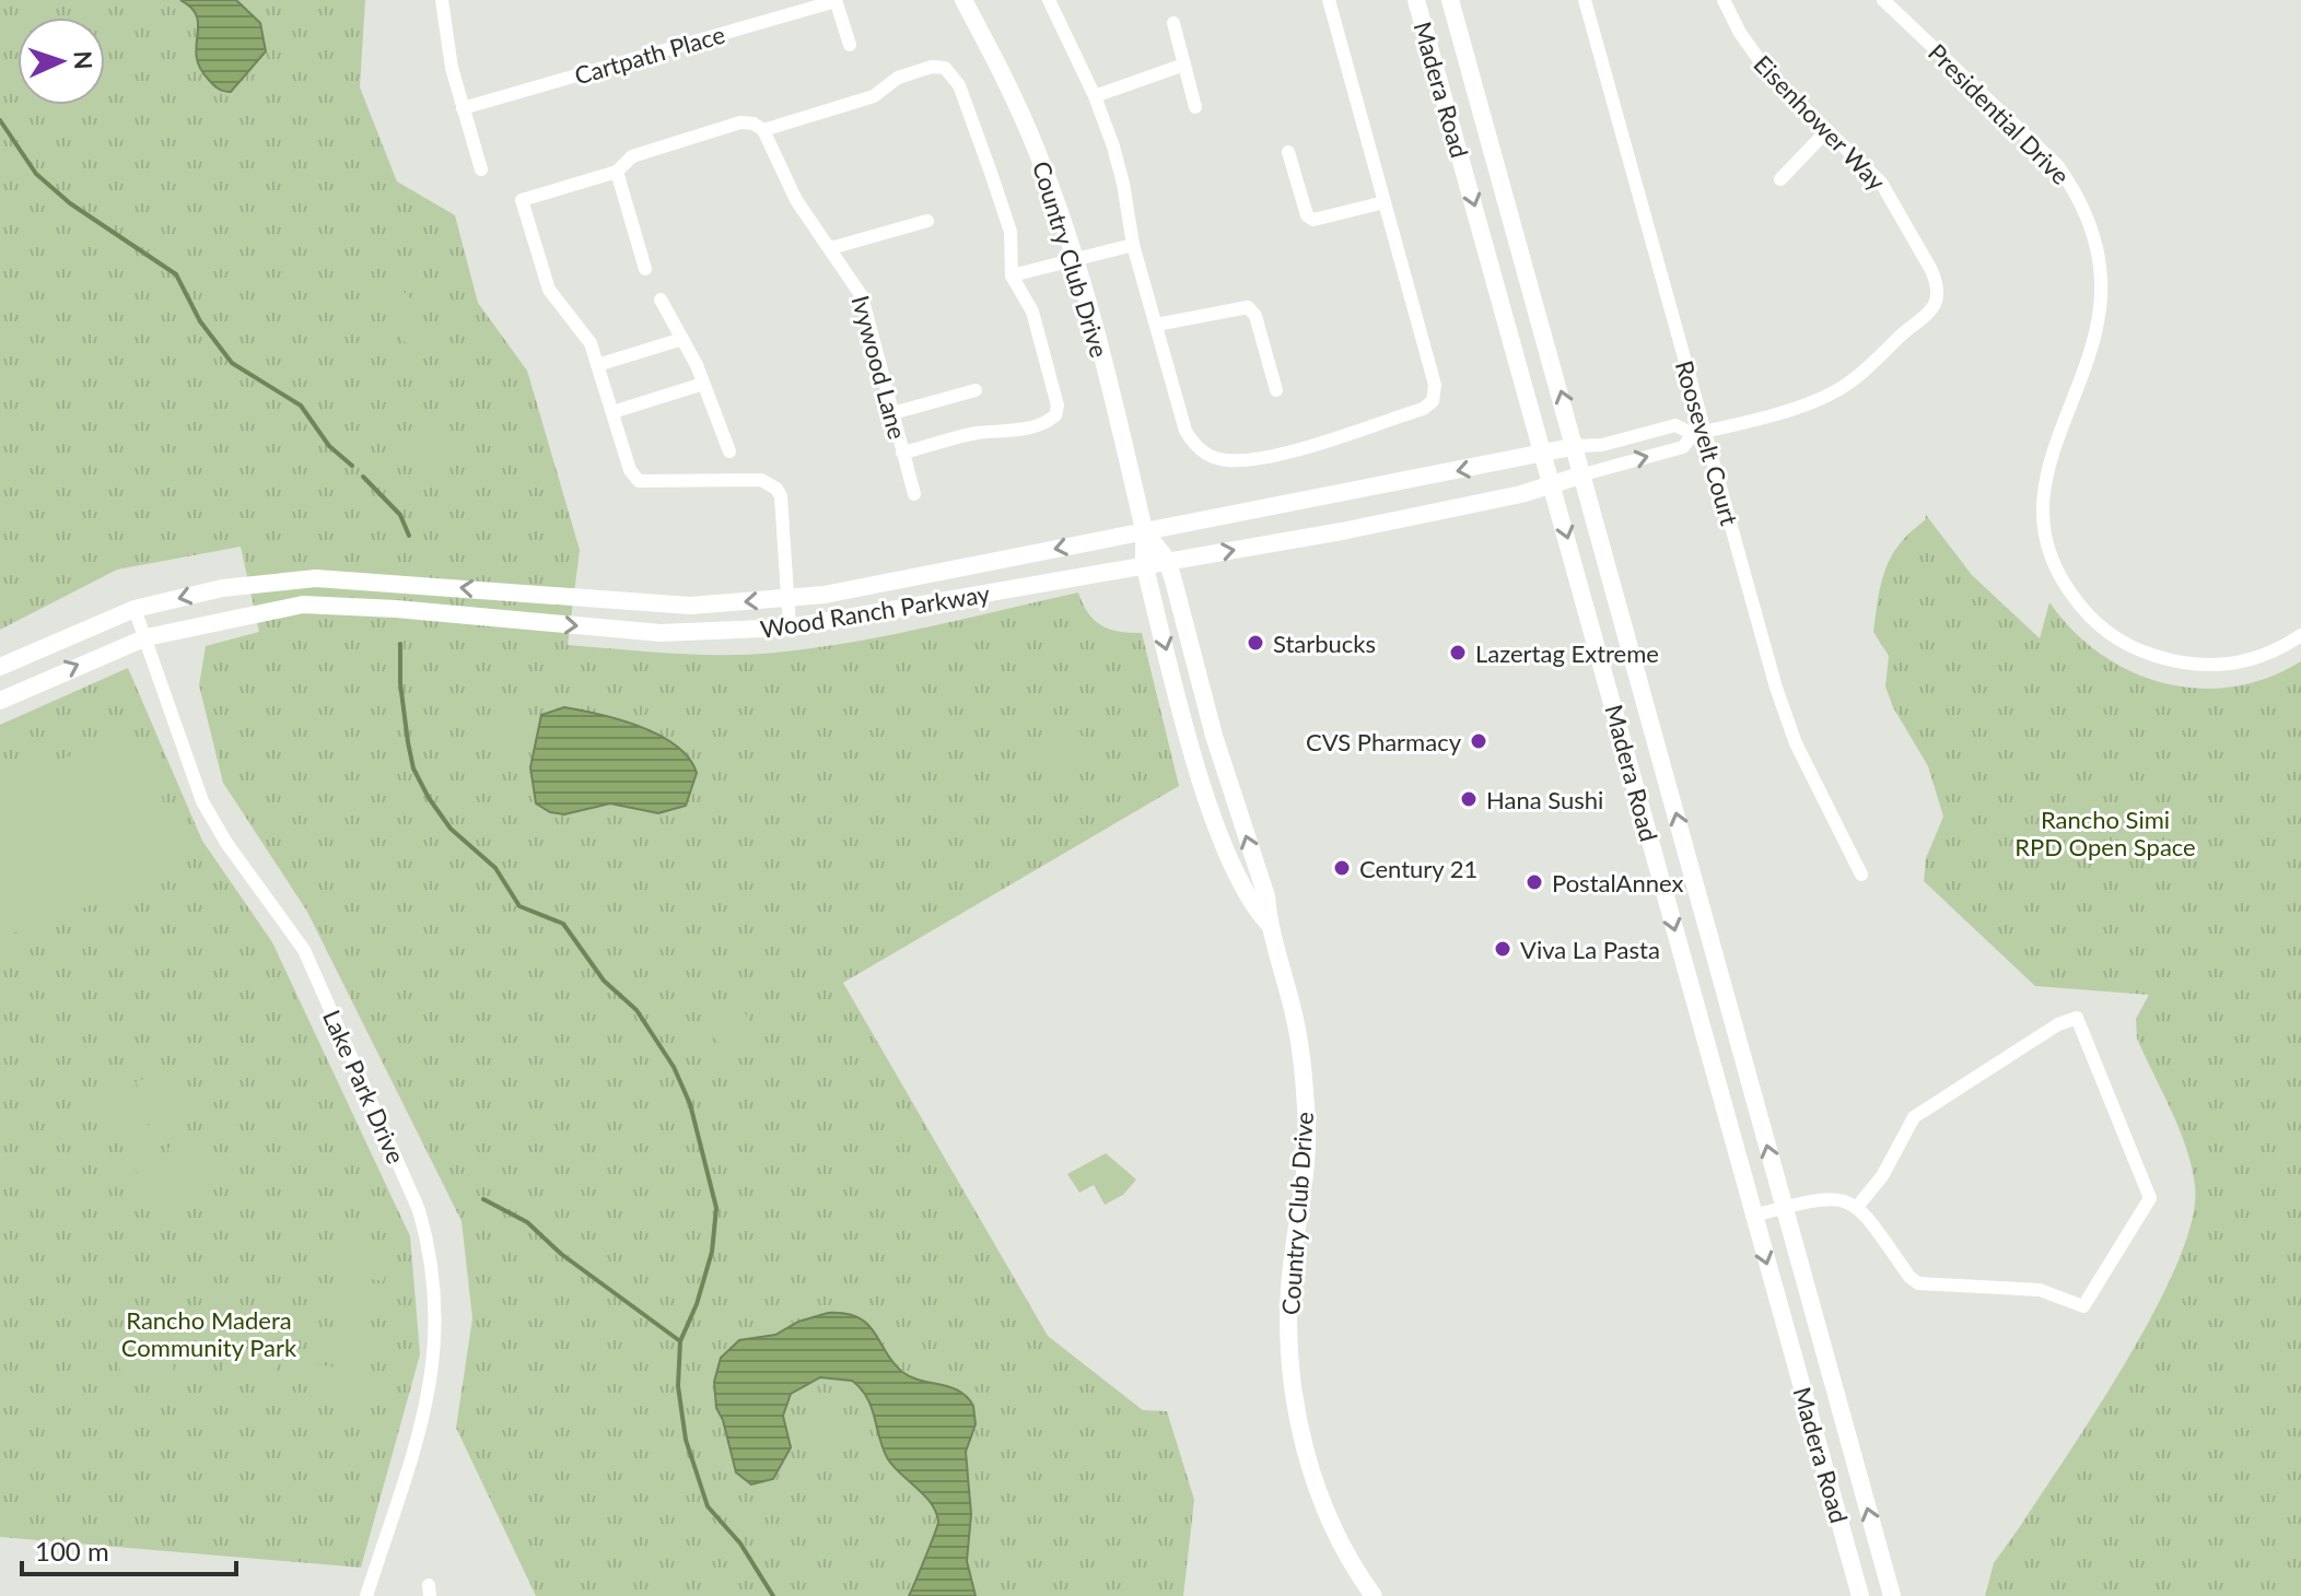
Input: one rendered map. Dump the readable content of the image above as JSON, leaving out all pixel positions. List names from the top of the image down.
{
  "streets": {
    "main road": ["Madera Road", "Country Club Drive", "Wood Ranch Parkway"],
    "street": [
      "Cartpath Place",
      "Presidential Drive",
      "Eisenhower Way",
      "Ivywood Lane",
      "Roosevelt Court",
      "Lake Park Drive"
    ]
  },
  "crossings": [
    ["Madera Road", "Wood Ranch Parkway"],
    ["Eisenhower Way", "Wood Ranch Parkway"],
    ["Country Club Drive", "Wood Ranch Parkway"],
    ["Roosevelt Court", "Wood Ranch Parkway"],
    ["Wood Ranch Parkway", "Lake Park Drive"]
  ],
  "parks": ["Rancho Simi RPD Open Space", "Rancho Madera Community Park"],
  "places": [
    "Starbucks",
    "Lazertag Extreme",
    "CVS Pharmacy",
    "Hana Sushi",
    "Century 21",
    "PostalAnnex",
    "Viva La Pasta"
  ],
  "scale_bar": "100 m",
  "north": "right"
}
